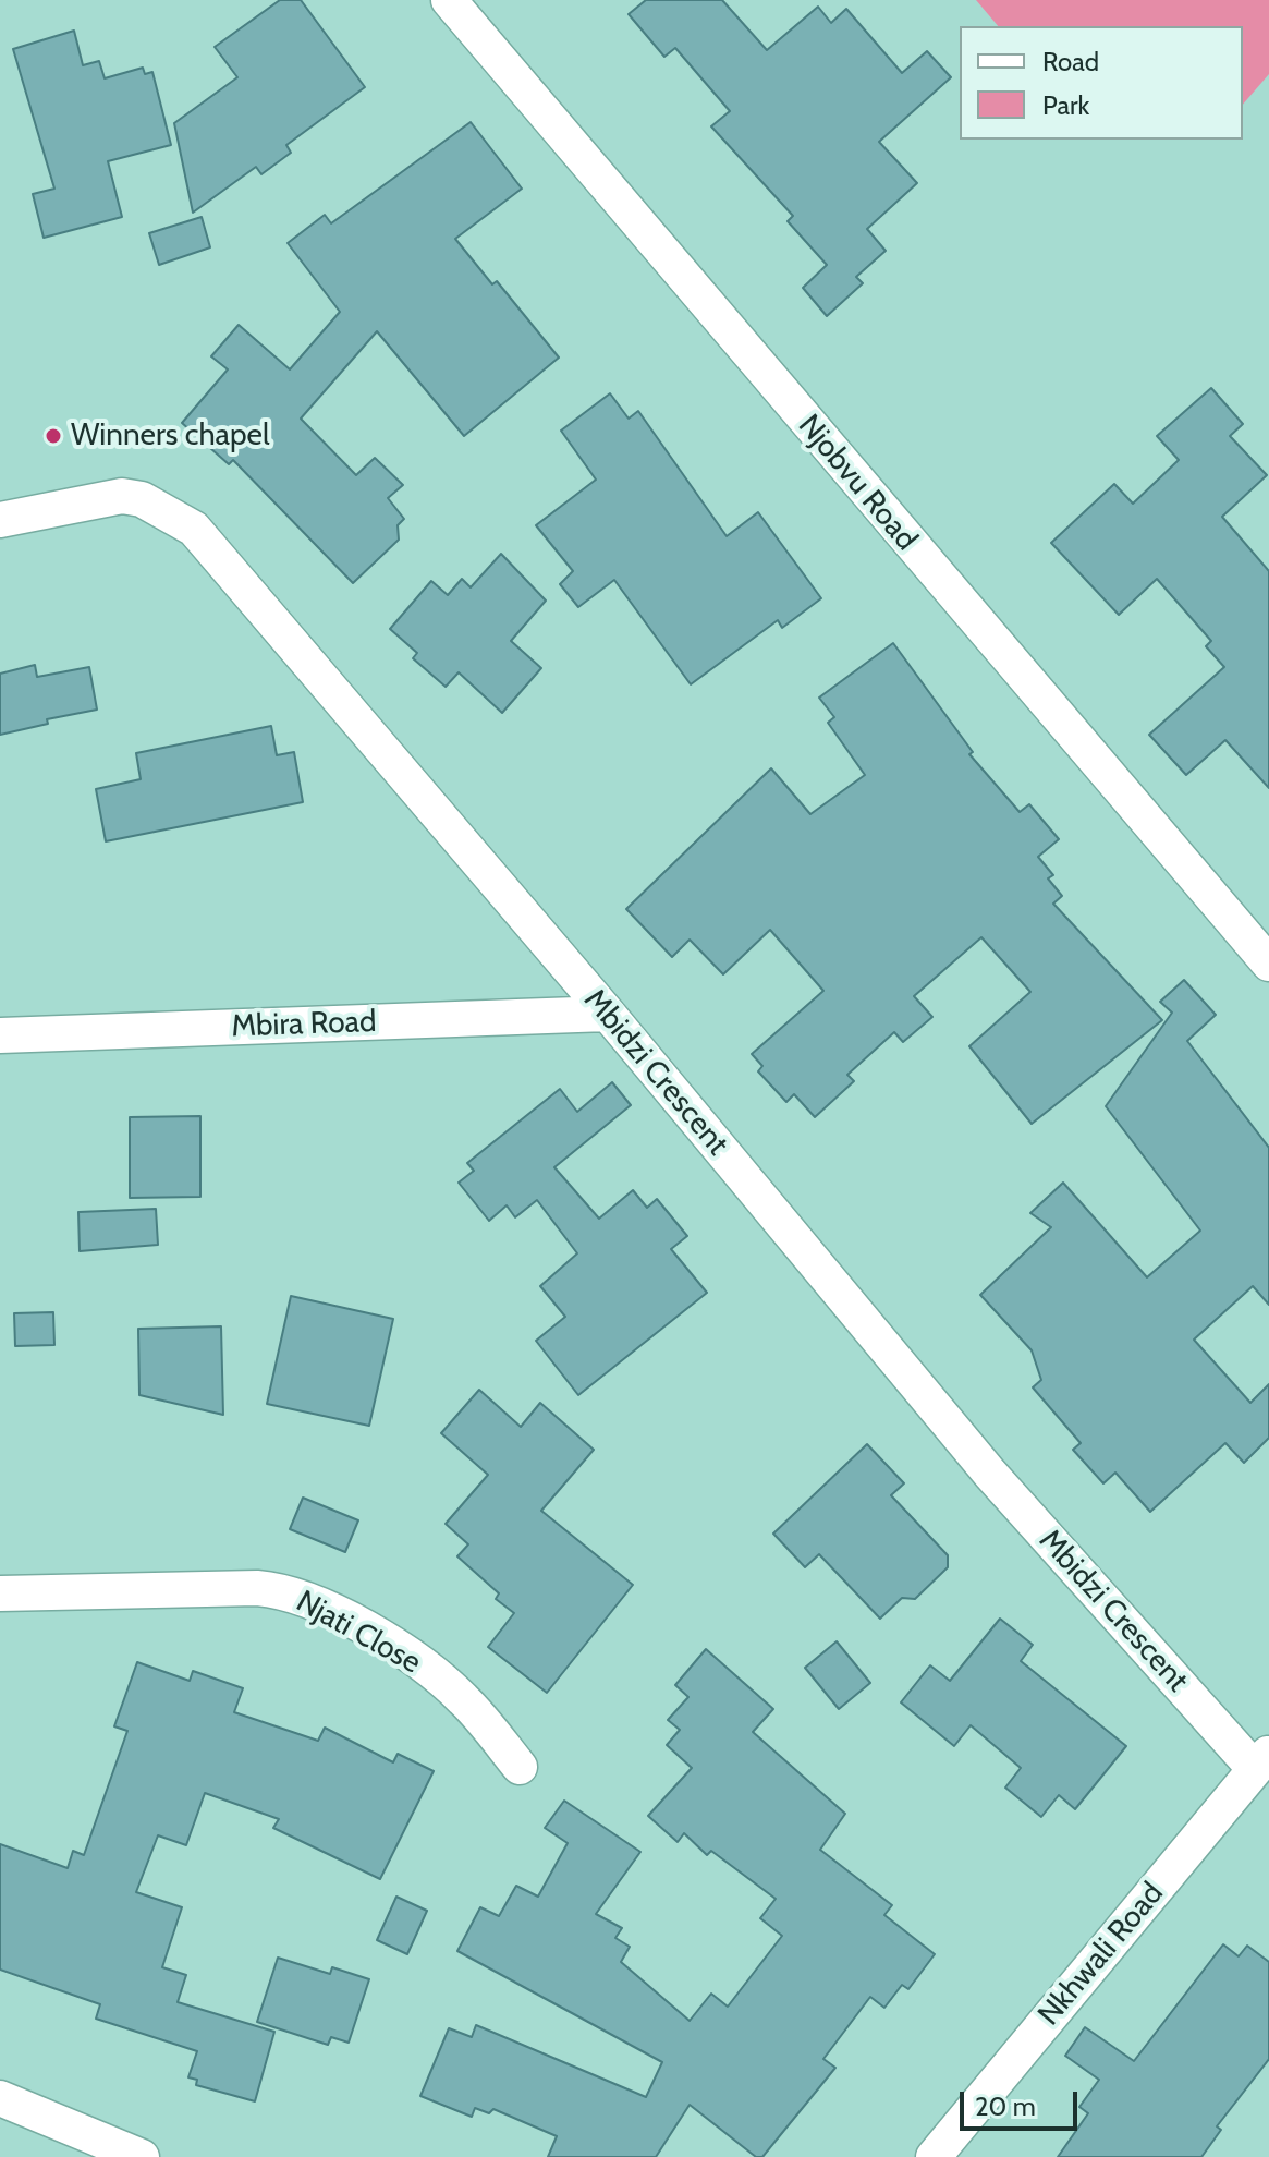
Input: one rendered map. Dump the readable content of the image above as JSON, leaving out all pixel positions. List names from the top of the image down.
{
  "streets": {
    "street": [
      "Njobvu Road",
      "Mbira Road",
      "Mbidzi Crescent",
      "Njati Close",
      "Nkhwali Road"
    ]
  },
  "crossings": [
    ["Mbira Road", "Mbidzi Crescent"],
    ["Mbidzi Crescent", "Nkhwali Road"]
  ],
  "places": ["Winners chapel"],
  "legend": ["Road", "Park"],
  "scale_bar": "20 m"
}
